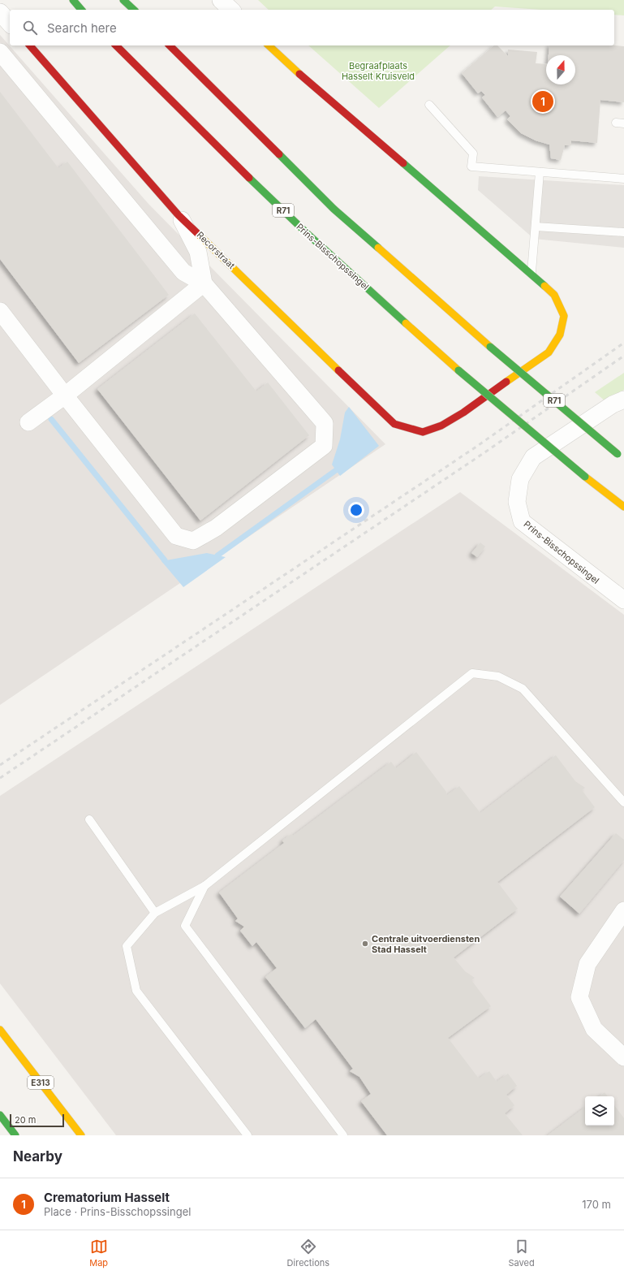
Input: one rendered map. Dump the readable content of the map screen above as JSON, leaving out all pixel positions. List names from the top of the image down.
{
  "streets": {
    "main road": [
      "R71",
      "Recorstraat",
      "Prins-Bisschopssingel",
      "E313"
    ]
  },
  "parks": ["Begraafplaats Hasselt Kruisveld"],
  "places": ["Centrale uitvoerdiensten Stad Hasselt"],
  "scale_bar": "20 m",
  "north": "top",
  "page": {
    "search": "Search here",
    "pins": "1",
    "scale": "20 m",
    "heading": "Nearby",
    "list": [
      {
        "mark": "1",
        "name": "Crematorium Hasselt",
        "note": "Place · Prins-Bisschopssingel",
        "value": "170 m"
      }
    ],
    "nav": ["Map", "Directions", "Saved"]
  }
}
